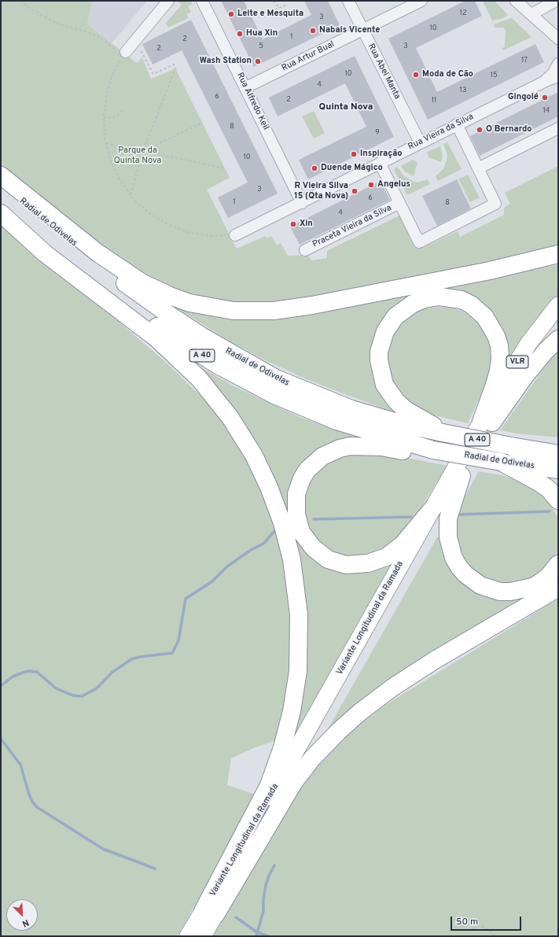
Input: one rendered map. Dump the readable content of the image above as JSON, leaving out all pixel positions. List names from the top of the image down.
{
  "streets": {
    "highway": ["Radial de Odivelas", "A 40"],
    "main road": ["VLR", "Variante Longitudinal da Ramada"],
    "street": [
      "Rua Artur Bual",
      "Rua Abel Manta",
      "Rua Alfredo Keil",
      "Rua Vieira da Silva",
      "Praceta Vieira da Silva"
    ]
  },
  "crossings": [
    ["Rua Artur Bual", "Rua Abel Manta"],
    ["Rua Artur Bual", "Rua Alfredo Keil"],
    ["Rua Abel Manta", "Rua Vieira da Silva"],
    ["Rua Alfredo Keil", "Rua Vieira da Silva"],
    ["Rua Vieira da Silva", "Praceta Vieira da Silva"]
  ],
  "districts": ["Quinta Nova"],
  "parks": ["Parque da Quinta Nova"],
  "places": [
    "Leite e Mesquita",
    "Nabais Vicente",
    "Hua Xin",
    "Wash Station",
    "Moda de Cão",
    "Gingolé",
    "O Bernardo",
    "Inspiração",
    "Duende Mágico",
    "Angelus",
    "R Vieira Silva 15 (Qta Nova)",
    "Xin"
  ],
  "house_numbers": [
    "12",
    "3",
    "10",
    "1",
    "2",
    "5",
    "3",
    "2",
    "17",
    "10",
    "15",
    "4",
    "13",
    "6",
    "2",
    "11",
    "14",
    "8",
    "9",
    "10",
    "3",
    "6",
    "1",
    "8",
    "4"
  ],
  "scale_bar": "50 m",
  "north": "bottom right"
}
